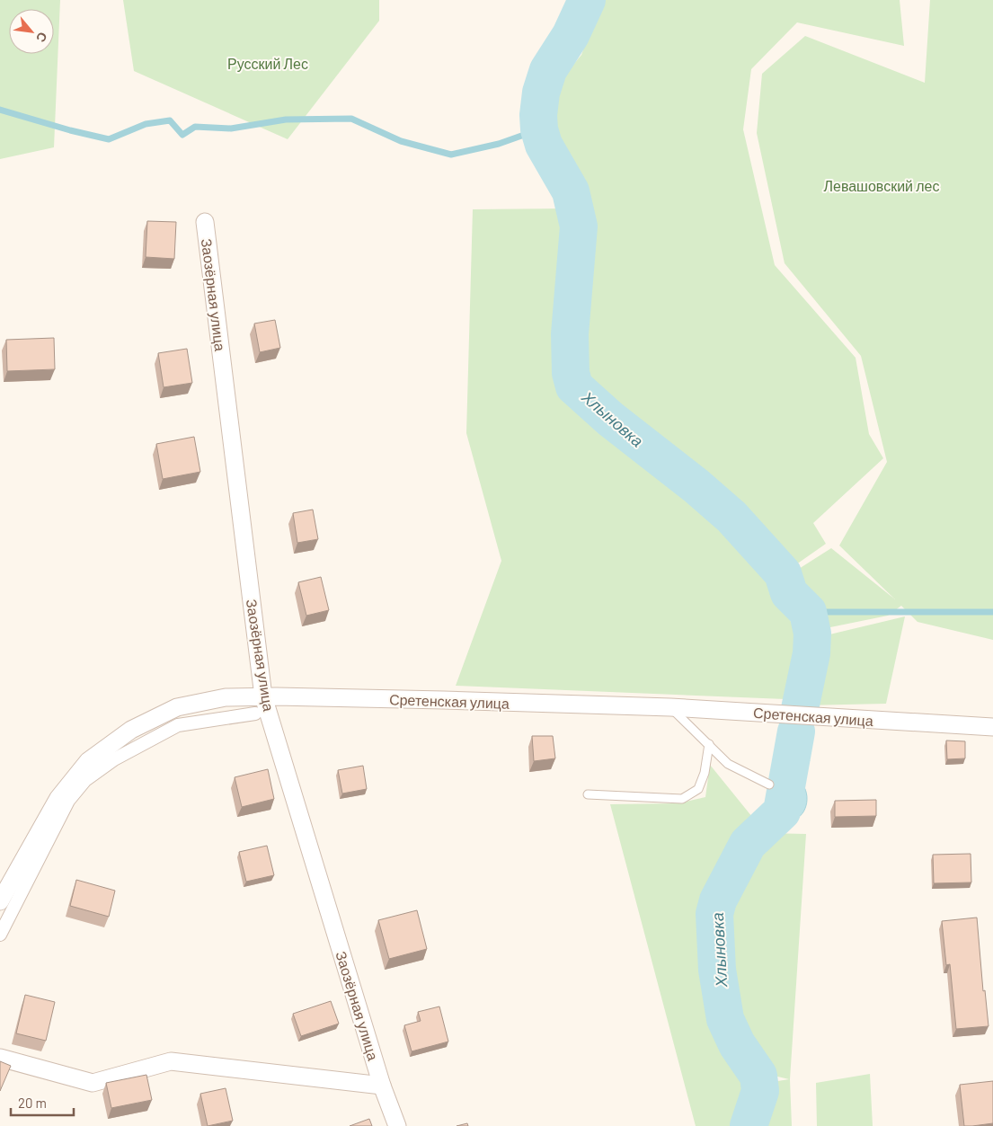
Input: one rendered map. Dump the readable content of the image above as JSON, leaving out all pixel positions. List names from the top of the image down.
{
  "streets": {
    "street": ["Заозёрная улица", "Сретенская улица"]
  },
  "crossings": [
    ["Заозёрная улица", "Сретенская улица"]
  ],
  "water": ["Хлыновка"],
  "parks": ["Русский Лес", "Левашовский лес"],
  "scale_bar": "20 m",
  "north": "bottom right"
}
